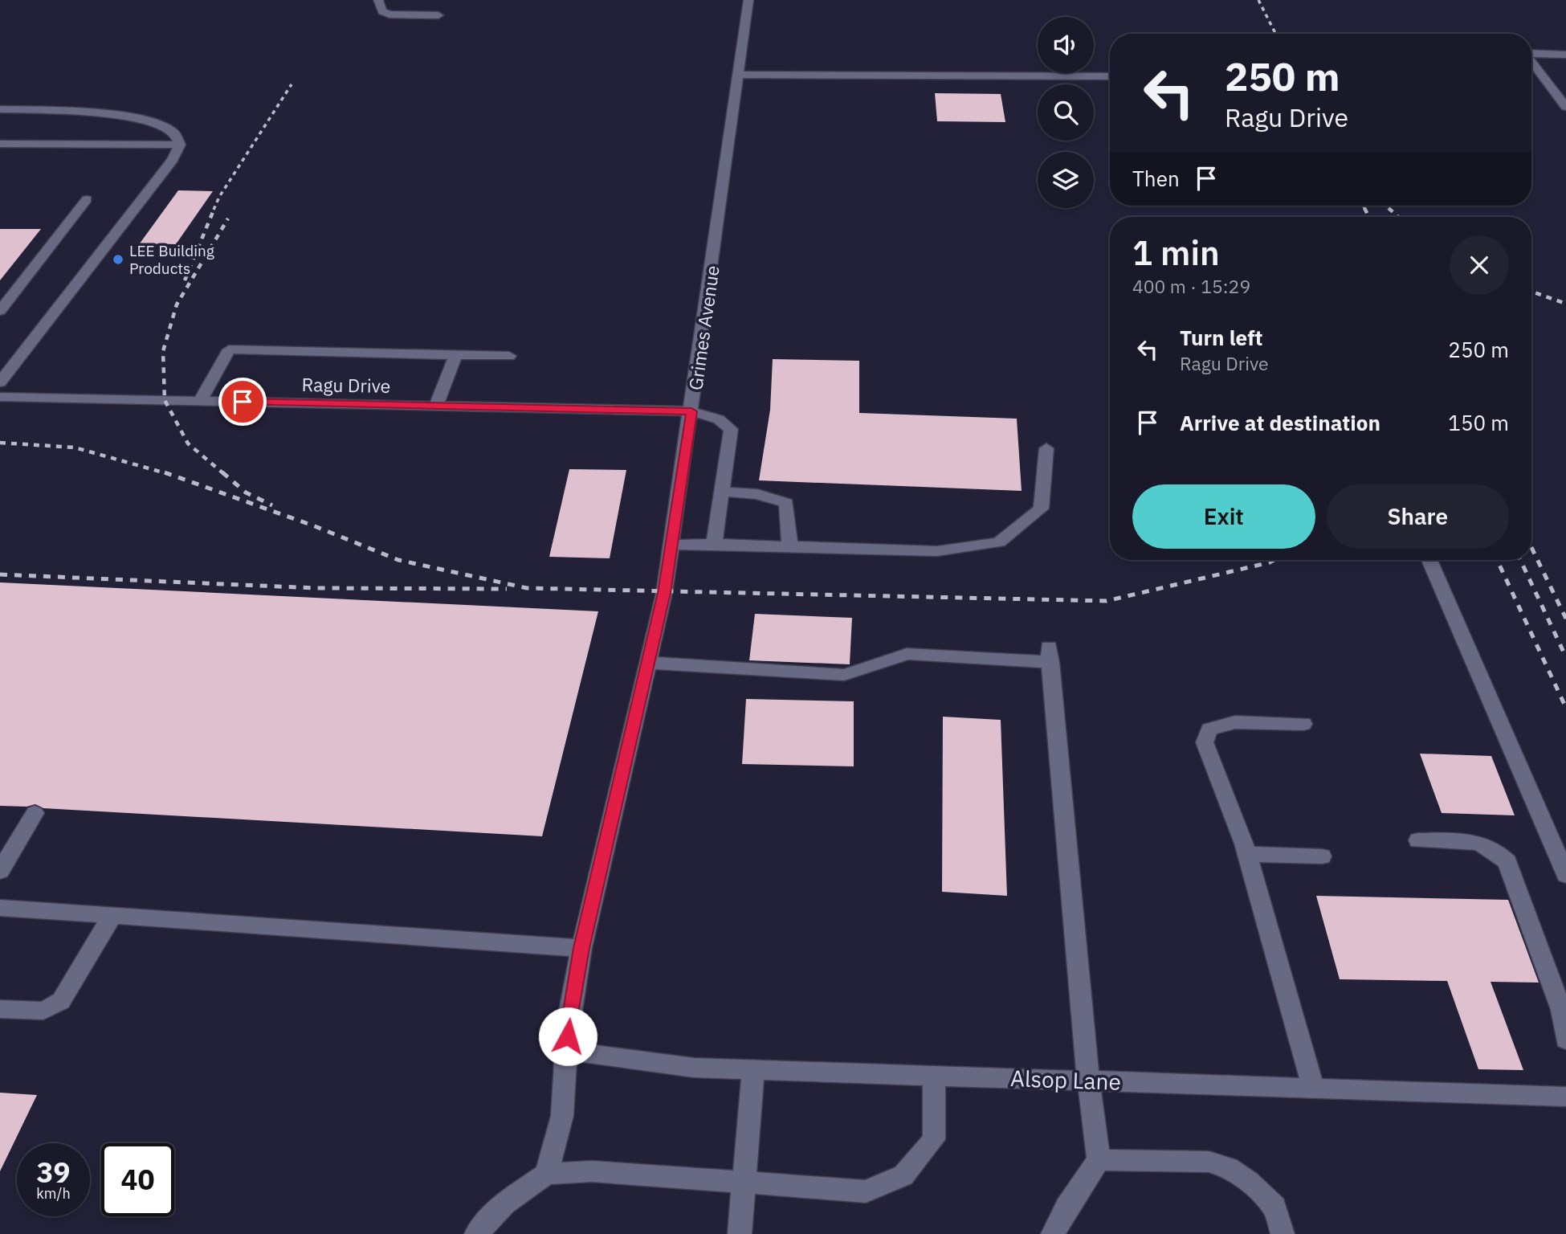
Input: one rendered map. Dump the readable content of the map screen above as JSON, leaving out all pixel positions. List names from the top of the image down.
{
  "streets": {
    "street": ["Grimes Avenue", "Ragu Drive", "Alsop Lane"]
  },
  "crossings": [
    ["Grimes Avenue", "Ragu Drive"],
    ["Grimes Avenue", "Alsop Lane"]
  ],
  "places": ["LEE Building Products"],
  "page": {
    "turn": ["250 m", "Ragu Drive"],
    "then": "Then",
    "heading": ["1 min", "400 m · 15:29"],
    "list": [
      {
        "name": "Turn left",
        "note": "Ragu Drive",
        "value": "250 m"
      },
      {
        "name": "Arrive at destination",
        "value": "150 m"
      }
    ],
    "buttons": ["Exit", "Share"],
    "speed": "39 km/h",
    "limit": "40"
  }
}
